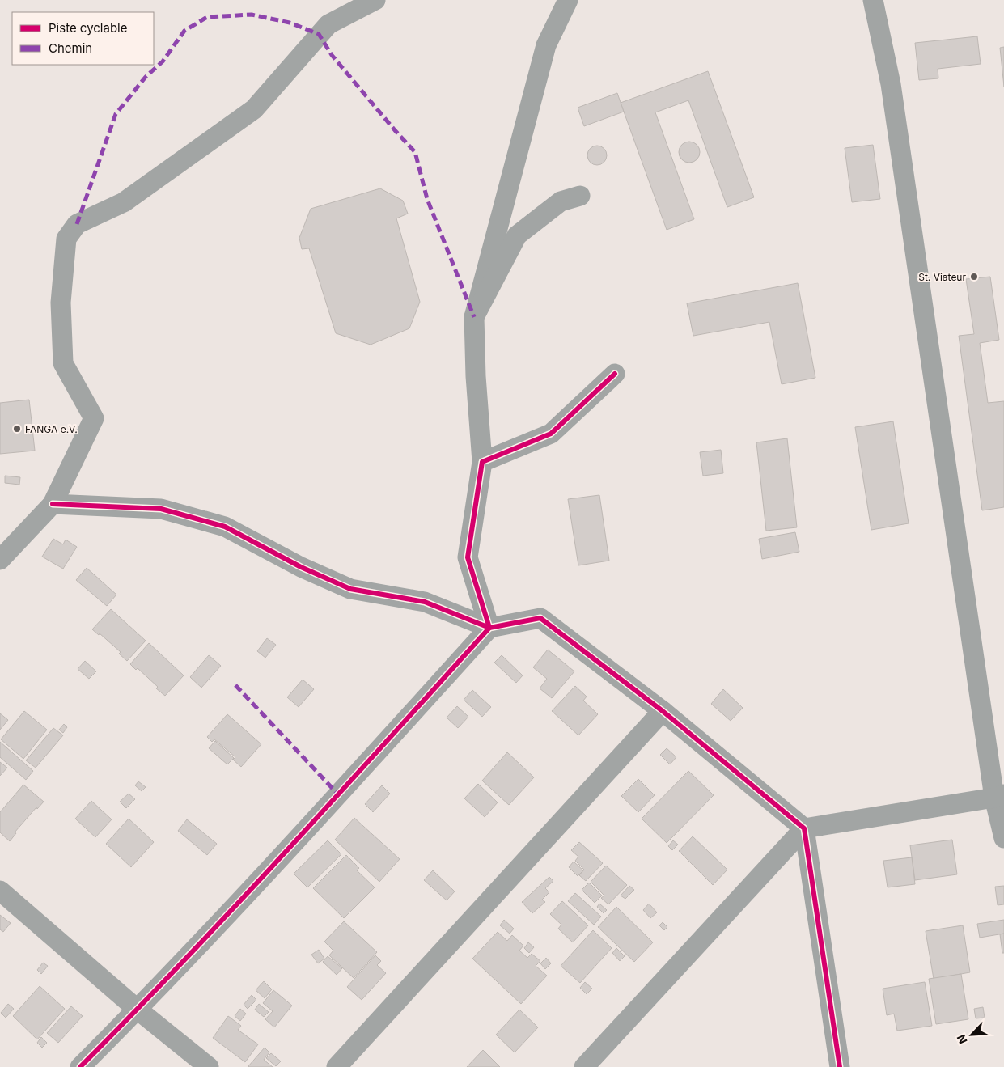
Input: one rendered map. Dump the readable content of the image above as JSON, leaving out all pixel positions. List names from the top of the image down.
{
  "places": ["St. Viateur", "FANGA e.V."],
  "legend": ["Piste cyclable", "Chemin"],
  "north": "bottom left"
}
